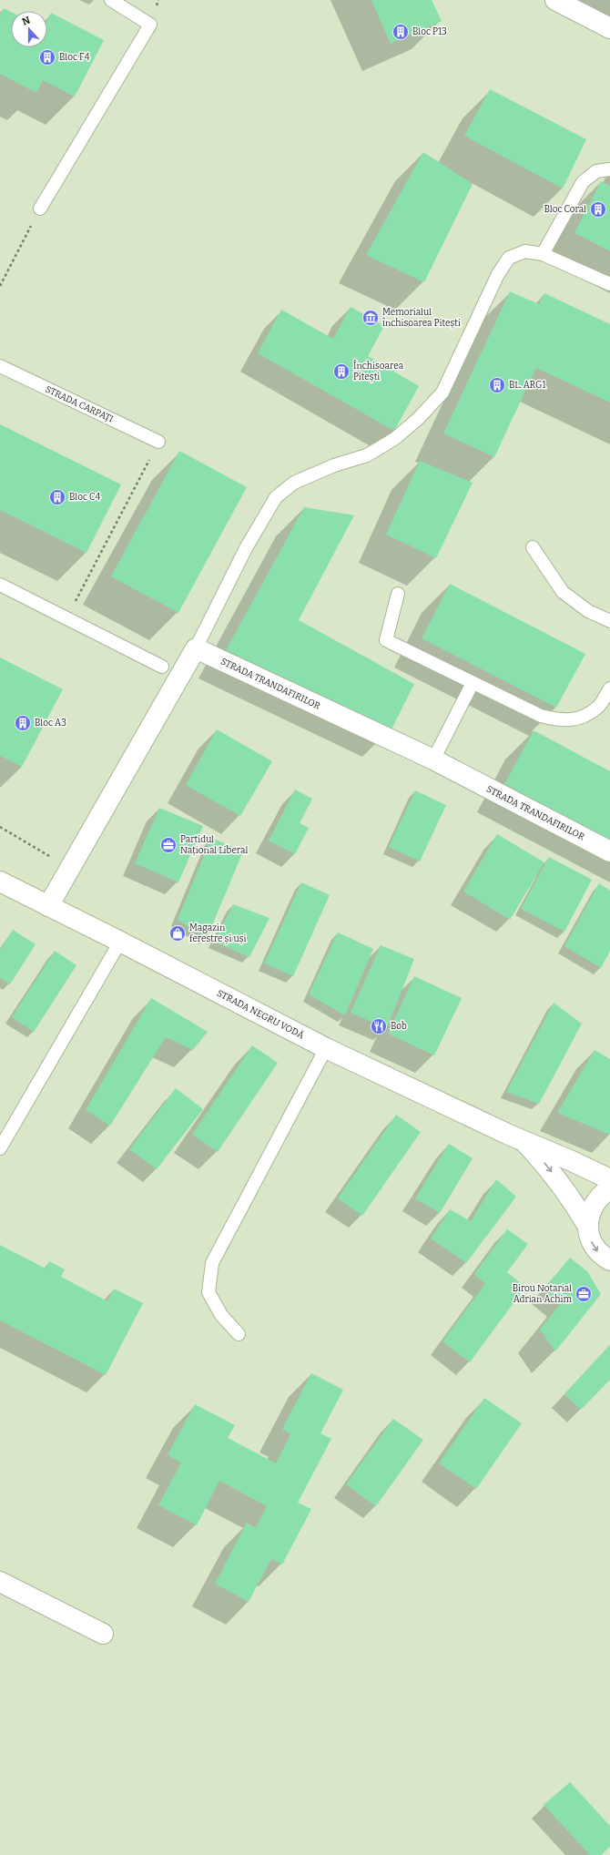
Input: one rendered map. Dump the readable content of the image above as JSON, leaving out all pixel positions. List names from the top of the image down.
{
  "streets": {
    "street": ["STRADA TRANDAFIRILOR", "STRADA NEGRU VODĂ"],
    "lane": ["STRADA CARPAȚI"]
  },
  "places": {
    "building": [
      "Bloc P13",
      "Bloc F4",
      "Bloc Coral",
      "Închisoarea Pitești",
      "BL. ARG1",
      "Bloc C4",
      "Bloc A3"
    ],
    "museum": ["Memorialul închisoarea Pitești"],
    "office": ["Partidul Național Liberal", "Birou Notarial Adrian Achim"],
    "shop": ["Magazin ferestre și uși"],
    "restaurant": ["Bob"]
  },
  "north": "top"
}
